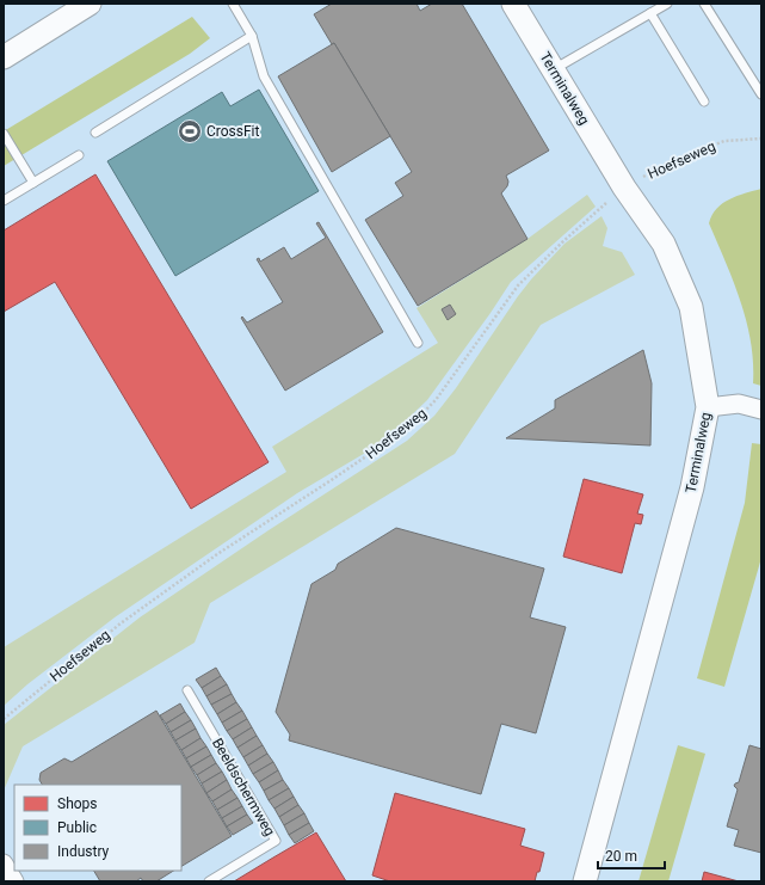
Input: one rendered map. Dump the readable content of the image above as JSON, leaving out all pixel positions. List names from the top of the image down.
{
  "streets": {
    "street": ["Terminalweg"],
    "lane": ["Beeldschermweg"],
    "path": ["Hoefseweg"]
  },
  "crossings": [
    ["Terminalweg", "Hoefseweg"]
  ],
  "places": {
    "sports": ["CrossFit"]
  },
  "legend": ["Shops", "Public", "Industry"],
  "scale_bar": "20 m"
}
